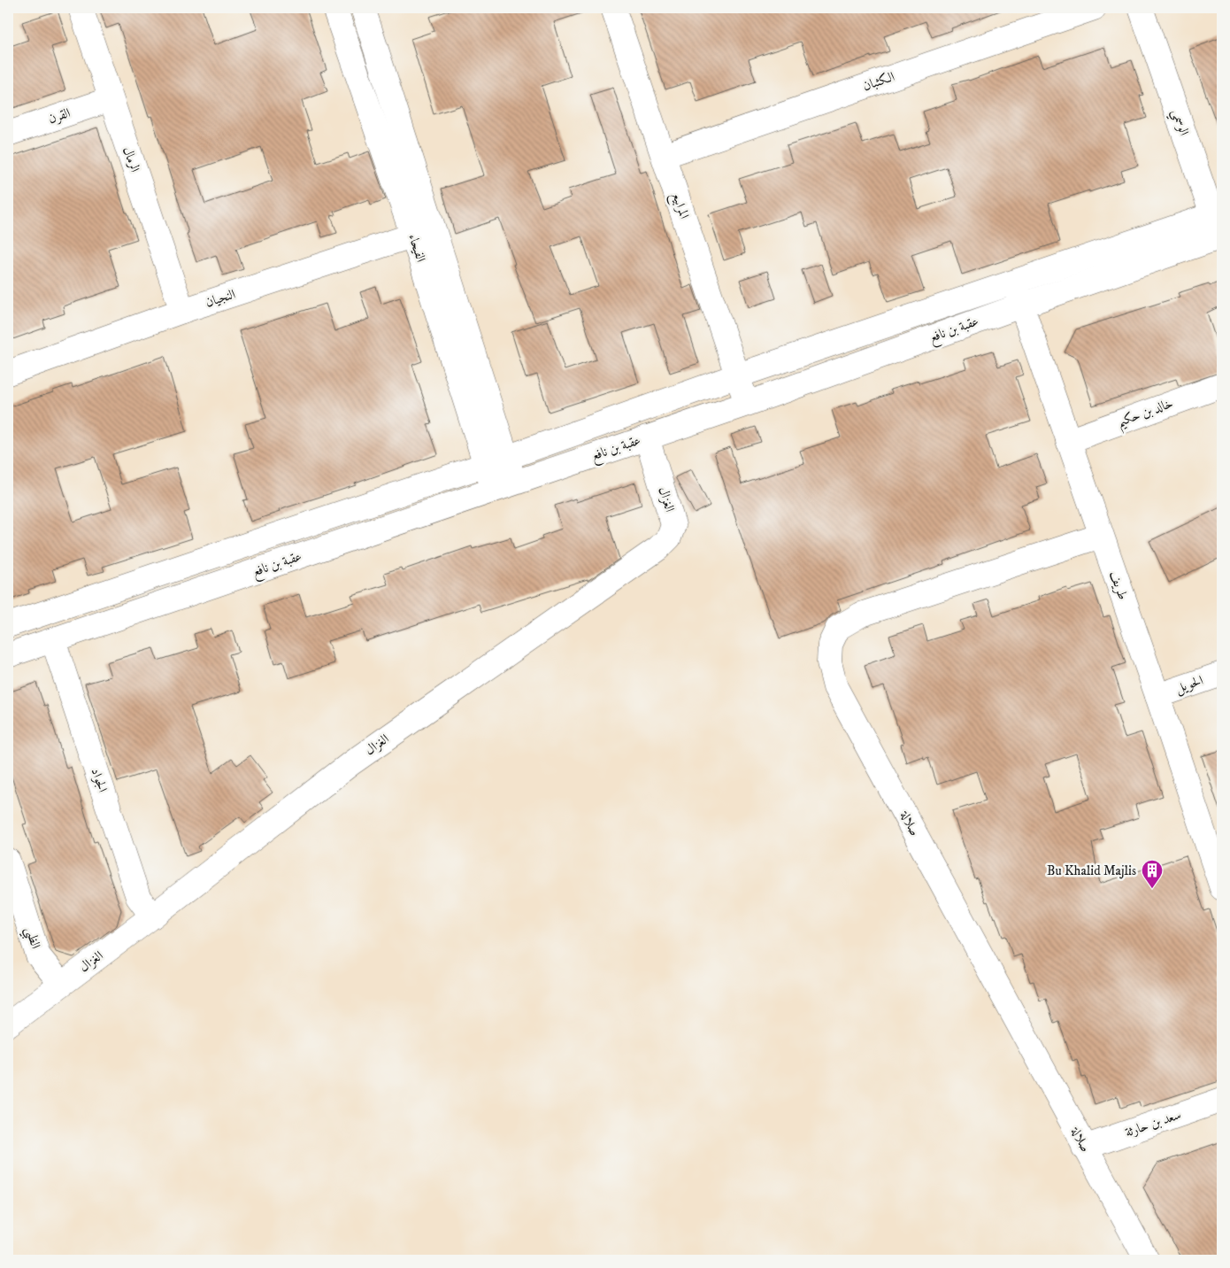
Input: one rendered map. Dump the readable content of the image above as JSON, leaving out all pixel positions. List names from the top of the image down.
{
  "streets": {
    "street": [
      "الكثبان",
      "القرن",
      "الوسمي",
      "الرمال",
      "المرابيع",
      "الفيحاء",
      "النجيان",
      "عقبة بن نافع",
      "خالد بن حكيم",
      "الغزال",
      "طريف",
      "الحويل",
      "الجواد",
      "صلالة",
      "الظبي",
      "سعد بن حارثة"
    ]
  },
  "crossings": [
    ["الكثبان", "المرابيع"],
    ["القرن", "الرمال"],
    ["الوسمي", "عقبة بن نافع"],
    ["الرمال", "النجيان"],
    ["المرابيع", "عقبة بن نافع"],
    ["الفيحاء", "النجيان"],
    ["الفيحاء", "عقبة بن نافع"],
    ["عقبة بن نافع", "الغزال"],
    ["عقبة بن نافع", "طريف"],
    ["عقبة بن نافع", "الجواد"],
    ["خالد بن حكيم", "طريف"],
    ["الغزال", "الجواد"],
    ["الغزال", "الظبي"],
    ["طريف", "الحويل"],
    ["طريف", "صلالة"],
    ["صلالة", "سعد بن حارثة"]
  ],
  "places": {
    "building": ["Bu Khalid Majlis"]
  }
}
